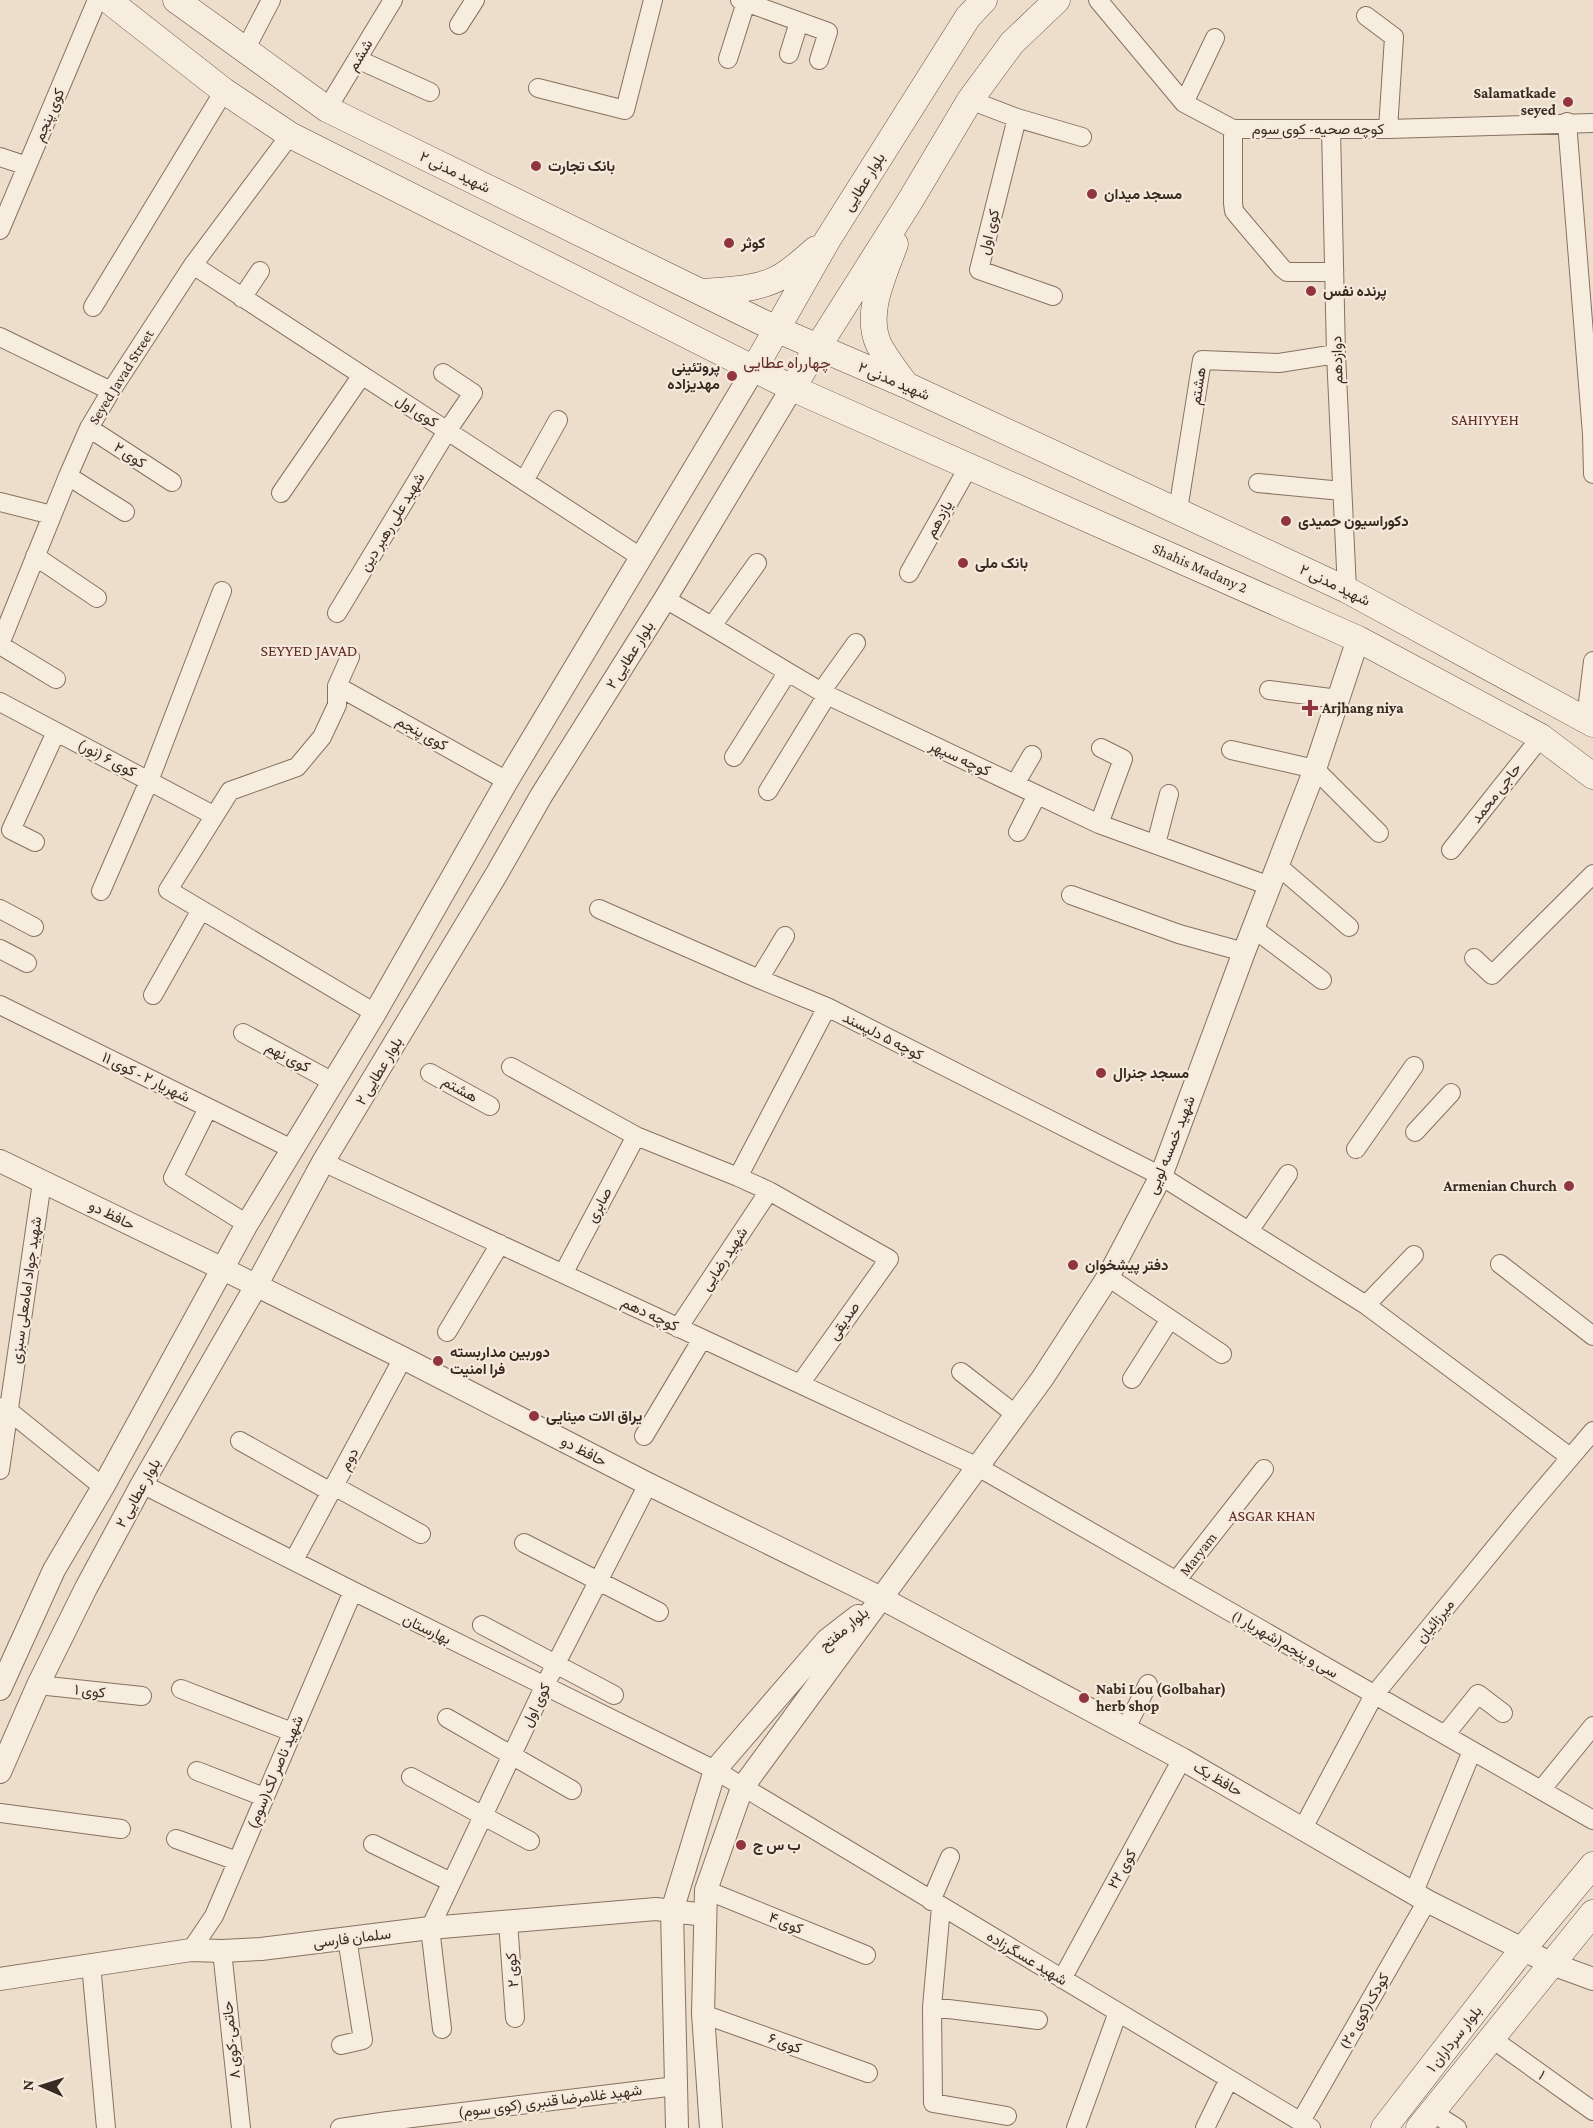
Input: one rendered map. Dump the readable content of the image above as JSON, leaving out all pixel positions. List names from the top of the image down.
{
  "streets": {
    "main road": [
      "شهید مدنی ۲",
      "بلوار عطایی",
      "Shahis Madany 2",
      "بلوار سرداران ۱"
    ],
    "street": [
      "ششم",
      "کوی پنجم",
      "کوچه صحیه- کوی سوم",
      "کوی اول",
      "دوازدهم",
      "Seyed Javad Street",
      "هشتم",
      "کوی ۲",
      "یازدهم",
      "شهید علی رهبر دین",
      "بلوار عطایی ۲",
      "کوی ۶ (نور)",
      "کوچه سپهر",
      "حاجی محمد",
      "کوچه ۵ دلپسند",
      "کوی نهم",
      "شهریار ۲ - کوی ۱۱",
      "شهید خمسه لویی",
      "صابری",
      "حافظ دو",
      "شهید رضایی",
      "شهید جواد امامعلی سبزی",
      "کوچه دهم",
      "صدیقی",
      "دوم",
      "Maryam",
      "میرزائیان",
      "بهارستان",
      "بلوار مفتح",
      "سی و پنجم(شهریار ۱)",
      "کوی ۱",
      "شهید ناصر لک(سوم)",
      "حافظ یک",
      "کوی ۲۲",
      "کوی ۴",
      "سلمان فارسی",
      "شهید عسگرزاده",
      "کودک(کوی ۲۰)",
      "حاتمی-کوی ۸",
      "کوی ۶",
      "۱",
      "شهید غلامرضا قنبری (کوی سوم)"
    ]
  },
  "crossings": [
    ["ششم", "شهید مدنی ۲"],
    ["کوچه صحیه- کوی سوم", "دوازدهم"],
    ["شهید مدنی ۲", "بلوار عطایی"],
    ["شهید مدنی ۲", "دوازدهم"],
    ["شهید مدنی ۲", "هشتم"],
    ["کوی اول", "Seyed Javad Street"],
    ["کوی اول", "شهید علی رهبر دین"],
    ["کوی اول", "حافظ دو"],
    ["کوی اول", "بهارستان"],
    ["کوی اول", "سلمان فارسی"],
    ["دوازدهم", "هشتم"],
    ["Seyed Javad Street", "کوی ۲"],
    ["کوی ۲", "سلمان فارسی"],
    ["یازدهم", "Shahis Madany 2"],
    ["Shahis Madany 2", "بلوار عطایی ۲"],
    ["Shahis Madany 2", "حاجی محمد"],
    ["Shahis Madany 2", "شهید خمسه لویی"],
    ["بلوار عطایی ۲", "کوچه سپهر"],
    ["بلوار عطایی ۲", "حافظ دو"],
    ["بلوار عطایی ۲", "کوچه دهم"],
    ["بلوار عطایی ۲", "بهارستان"],
    ["بلوار عطایی ۲", "کوی ۱"],
    ["کوچه سپهر", "شهید خمسه لویی"],
    ["کوچه ۵ دلپسند", "شهید خمسه لویی"],
    ["کوچه ۵ دلپسند", "میرزائیان"],
    ["شهید خمسه لویی", "حافظ دو"],
    ["شهید خمسه لویی", "کوچه دهم"],
    ["شهید خمسه لویی", "بلوار مفتح"],
    ["شهید خمسه لویی", "سی و پنجم(شهریار ۱)"],
    ["شهید خمسه لویی", "حافظ یک"],
    ["صابری", "کوچه دهم"],
    ["حافظ دو", "شهید جواد امامعلی سبزی"],
    ["حافظ دو", "دوم"],
    ["حافظ دو", "بلوار مفتح"],
    ["حافظ دو", "حافظ یک"],
    ["شهید رضایی", "کوچه دهم"],
    ["شهید رضایی", "صدیقی"],
    ["کوچه دهم", "صدیقی"],
    ["کوچه دهم", "سی و پنجم(شهریار ۱)"],
    ["دوم", "بهارستان"],
    ["Maryam", "سی و پنجم(شهریار ۱)"],
    ["میرزائیان", "سی و پنجم(شهریار ۱)"],
    ["میرزائیان", "حافظ یک"],
    ["بهارستان", "بلوار مفتح"],
    ["بهارستان", "شهید ناصر لک(سوم)"],
    ["بهارستان", "شهید عسگرزاده"],
    ["بلوار مفتح", "حافظ یک"],
    ["بلوار مفتح", "کوی ۴"],
    ["بلوار مفتح", "سلمان فارسی"],
    ["بلوار مفتح", "شهید عسگرزاده"],
    ["بلوار مفتح", "کوی ۶"],
    ["بلوار مفتح", "شهید غلامرضا قنبری (کوی سوم)"],
    ["سی و پنجم(شهریار ۱)", "کودک(کوی ۲۰)"],
    ["شهید ناصر لک(سوم)", "سلمان فارسی"],
    ["حافظ یک", "کوی ۲۲"],
    ["حافظ یک", "کودک(کوی ۲۰)"],
    ["حافظ یک", "بلوار سرداران ۱"],
    ["کوی ۲۲", "شهید عسگرزاده"],
    ["سلمان فارسی", "حاتمی-کوی ۸"],
    ["شهید عسگرزاده", "کودک(کوی ۲۰)"],
    ["بلوار سرداران ۱", "۱"]
  ],
  "districts": [
    "چهارراه عطایی",
    "SAHIYYEH",
    "SEYYED JAVAD",
    "ASGAR KHAN"
  ],
  "places": {
    "other": [
      "Salamatkade seyed",
      "بانک تجارت",
      "مسجد میدان",
      "کوثر",
      "پرنده نفس",
      "پروتئينی مهديزاده",
      "دکوراسیون حمیدی",
      "بانک ملی",
      "مسجد جنرال",
      "Armenian Church",
      "دفتر پیشخوان",
      "دوربین مداربسته فرا امنیت",
      "یراق الات مینایی",
      "Nabi Lou (Golbahar) herb shop",
      "ب س ج"
    ],
    "health": ["Arjhang niya"]
  },
  "north": "left"
}
